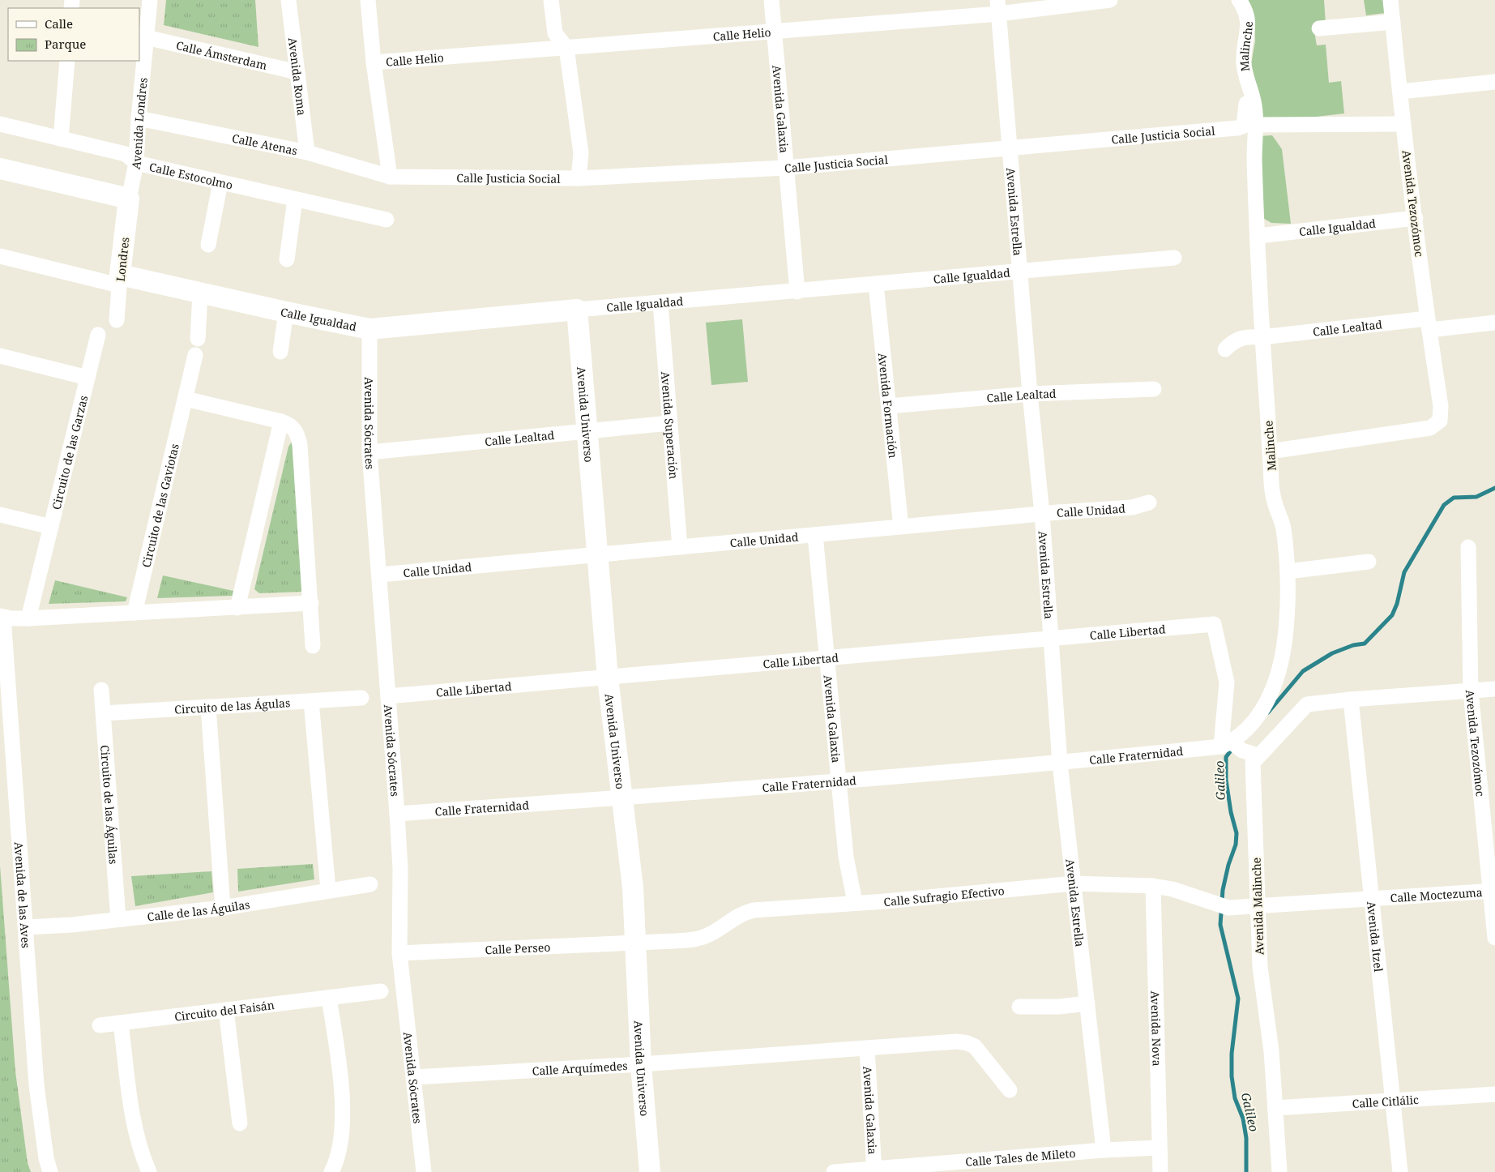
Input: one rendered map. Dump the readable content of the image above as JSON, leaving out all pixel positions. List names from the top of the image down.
{
  "streets": {
    "street": [
      "Calle Helio",
      "Malinche",
      "Calle Ámsterdam",
      "Avenida Roma",
      "Avenida Galaxia",
      "Avenida Londres",
      "Calle Justicia Social",
      "Calle Atenas",
      "Calle Estocolmo",
      "Avenida Tezozómoc",
      "Avenida Estrella",
      "Calle Igualdad",
      "Londres",
      "Calle Lealtad",
      "Avenida Formación",
      "Avenida Universo",
      "Avenida Sócrates",
      "Avenida Superación",
      "Circuito de las Garzas",
      "Circuito de las Gaviotas",
      "Calle Unidad",
      "Calle Libertad",
      "Circuito de las Águlas",
      "Calle Fraternidad",
      "Circuito de las Águilas",
      "Calle Moctezuma",
      "Avenida de las Aves",
      "Calle Sufragio Efectivo",
      "Avenida Malinche",
      "Calle de las Águilas",
      "Avenida Itzel",
      "Calle Perseo",
      "Circuito del Faisán",
      "Avenida Nova",
      "Calle Arquímedes",
      "Calle Citlálic",
      "Calle Tales de Mileto"
    ]
  },
  "crossings": [
    ["Calle Helio", "Avenida Galaxia"],
    ["Calle Helio", "Avenida Estrella"],
    ["Malinche", "Calle Justicia Social"],
    ["Malinche", "Avenida Tezozómoc"],
    ["Malinche", "Calle Igualdad"],
    ["Malinche", "Calle Lealtad"],
    ["Malinche", "Calle Libertad"],
    ["Malinche", "Calle Fraternidad"],
    ["Calle Ámsterdam", "Avenida Roma"],
    ["Calle Ámsterdam", "Avenida Londres"],
    ["Avenida Roma", "Calle Atenas"],
    ["Avenida Galaxia", "Calle Justicia Social"],
    ["Avenida Galaxia", "Calle Igualdad"],
    ["Avenida Galaxia", "Calle Unidad"],
    ["Avenida Galaxia", "Calle Libertad"],
    ["Avenida Galaxia", "Calle Fraternidad"],
    ["Avenida Galaxia", "Calle Sufragio Efectivo"],
    ["Avenida Galaxia", "Calle Arquímedes"],
    ["Avenida Galaxia", "Calle Tales de Mileto"],
    ["Avenida Londres", "Calle Atenas"],
    ["Avenida Londres", "Calle Estocolmo"],
    ["Avenida Londres", "Londres"],
    ["Calle Justicia Social", "Calle Atenas"],
    ["Calle Justicia Social", "Avenida Estrella"],
    ["Avenida Tezozómoc", "Calle Igualdad"],
    ["Avenida Tezozómoc", "Calle Lealtad"],
    ["Avenida Tezozómoc", "Calle Moctezuma"],
    ["Avenida Tezozómoc", "Avenida Malinche"],
    ["Avenida Estrella", "Calle Igualdad"],
    ["Avenida Estrella", "Calle Lealtad"],
    ["Avenida Estrella", "Calle Unidad"],
    ["Avenida Estrella", "Calle Libertad"],
    ["Avenida Estrella", "Calle Fraternidad"],
    ["Avenida Estrella", "Calle Sufragio Efectivo"],
    ["Avenida Estrella", "Calle Tales de Mileto"],
    ["Calle Igualdad", "Londres"],
    ["Calle Igualdad", "Avenida Formación"],
    ["Calle Igualdad", "Avenida Universo"],
    ["Calle Igualdad", "Avenida Sócrates"],
    ["Calle Igualdad", "Avenida Superación"],
    ["Calle Lealtad", "Avenida Formación"],
    ["Calle Lealtad", "Avenida Universo"],
    ["Calle Lealtad", "Avenida Sócrates"],
    ["Calle Lealtad", "Avenida Superación"],
    ["Avenida Formación", "Calle Unidad"],
    ["Avenida Universo", "Calle Unidad"],
    ["Avenida Universo", "Calle Libertad"],
    ["Avenida Universo", "Calle Fraternidad"],
    ["Avenida Universo", "Calle Sufragio Efectivo"],
    ["Avenida Universo", "Calle Perseo"],
    ["Avenida Universo", "Calle Arquímedes"],
    ["Avenida Sócrates", "Calle Unidad"],
    ["Avenida Sócrates", "Calle Libertad"],
    ["Avenida Sócrates", "Calle Fraternidad"],
    ["Avenida Sócrates", "Calle Perseo"],
    ["Avenida Sócrates", "Calle Arquímedes"],
    ["Avenida Superación", "Calle Unidad"],
    ["Calle Libertad", "Calle Fraternidad"],
    ["Circuito de las Águlas", "Circuito de las Águilas"],
    ["Circuito de las Águilas", "Calle de las Águilas"],
    ["Calle Moctezuma", "Calle Sufragio Efectivo"],
    ["Calle Moctezuma", "Avenida Malinche"],
    ["Calle Moctezuma", "Avenida Itzel"],
    ["Avenida de las Aves", "Calle de las Águilas"],
    ["Calle Sufragio Efectivo", "Avenida Malinche"],
    ["Calle Sufragio Efectivo", "Calle Perseo"],
    ["Calle Sufragio Efectivo", "Avenida Nova"],
    ["Avenida Malinche", "Avenida Itzel"],
    ["Avenida Malinche", "Calle Citlálic"],
    ["Avenida Itzel", "Calle Citlálic"],
    ["Avenida Nova", "Calle Tales de Mileto"]
  ],
  "water": ["Galileo"],
  "legend": ["Calle", "Parque"]
}
